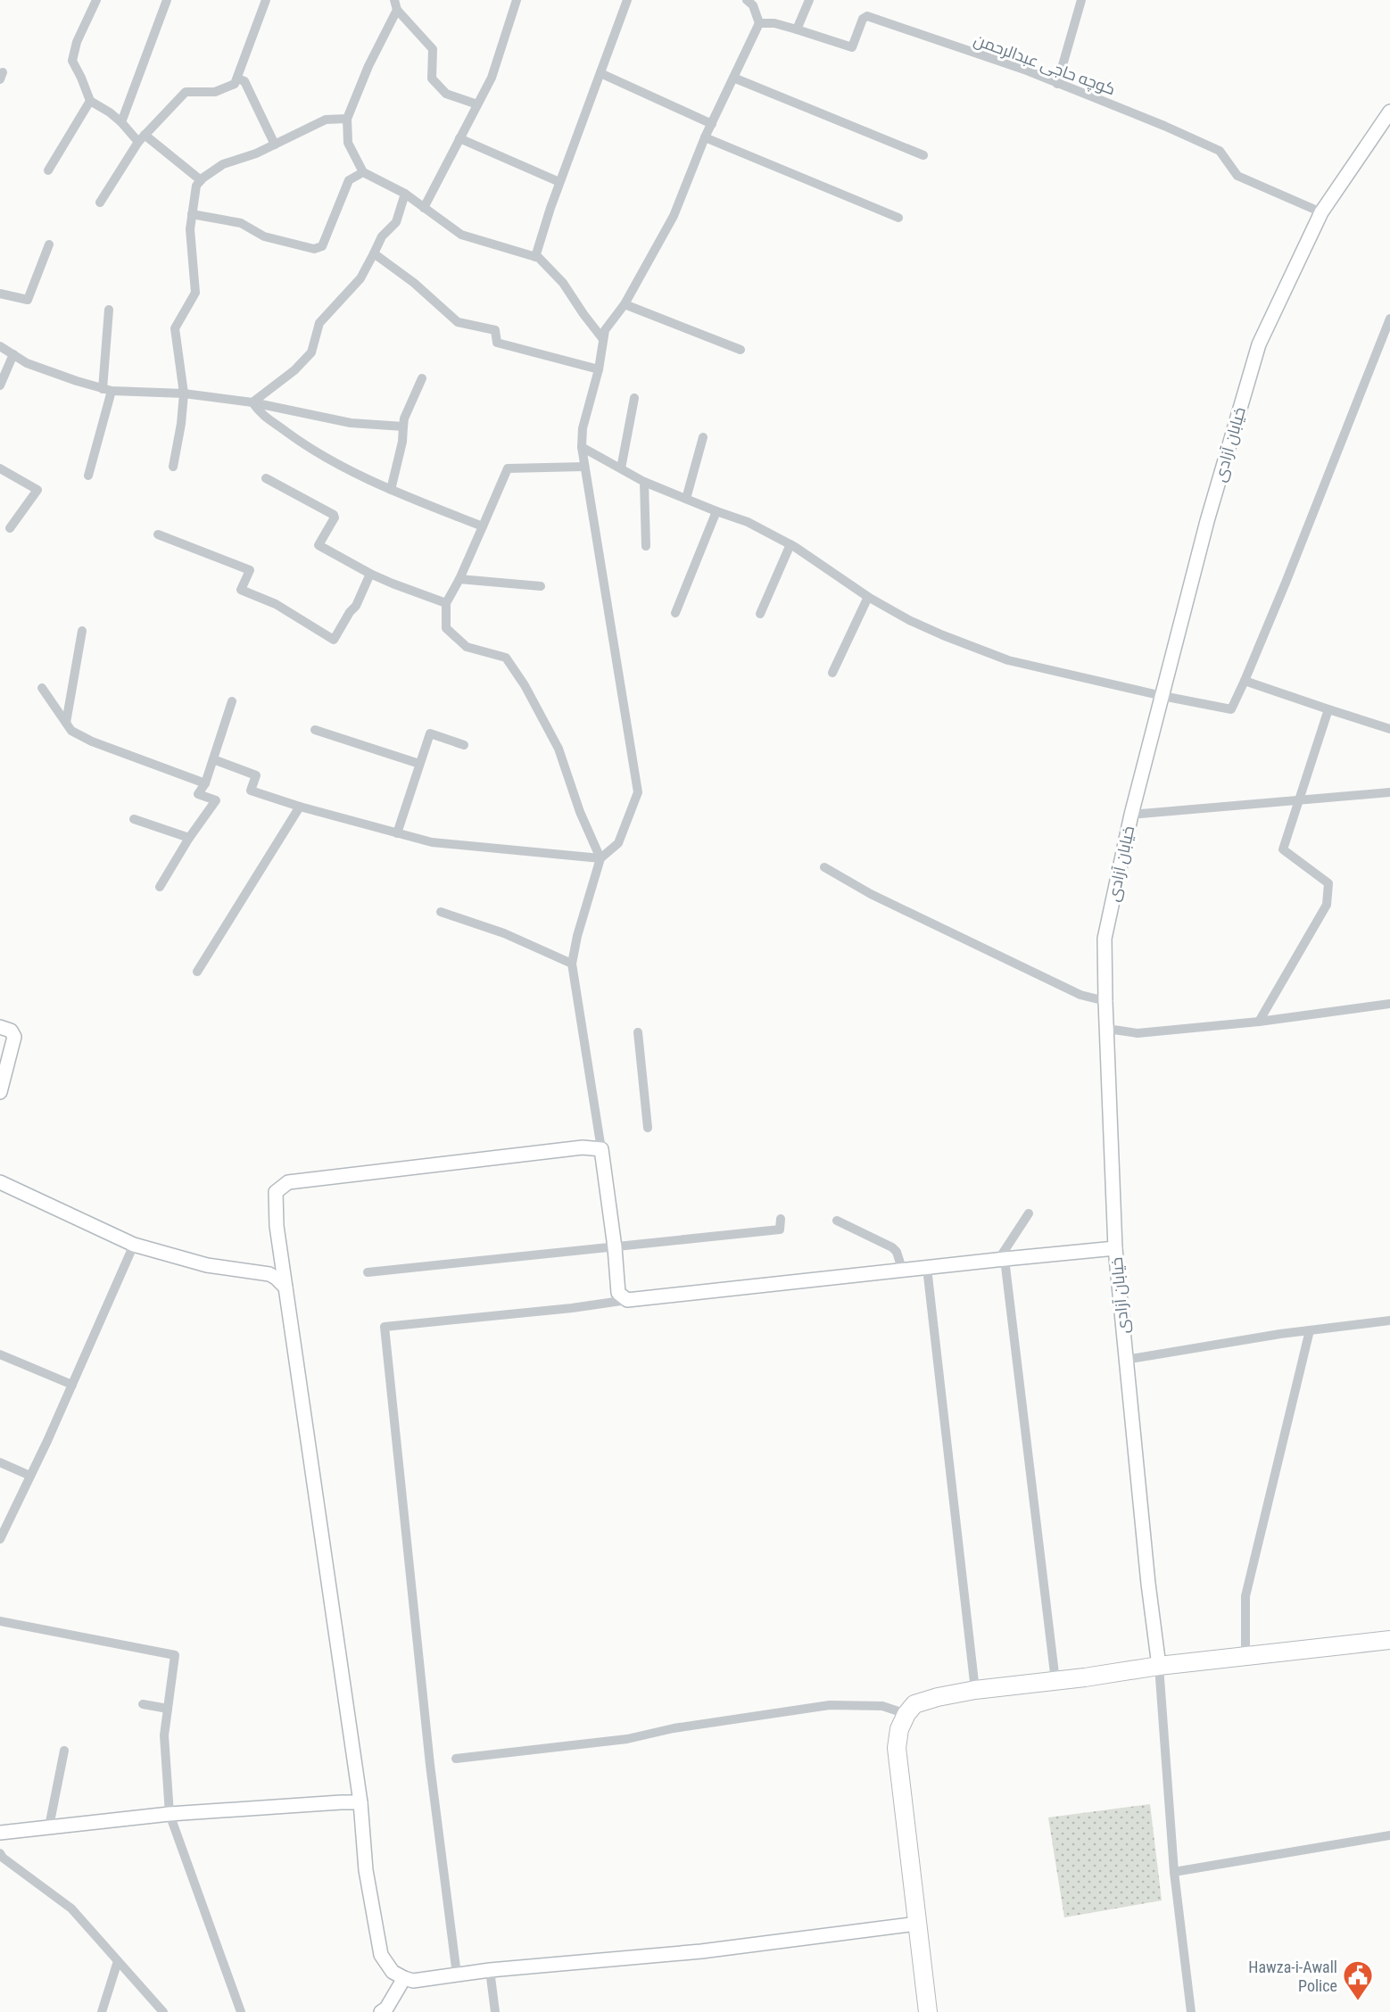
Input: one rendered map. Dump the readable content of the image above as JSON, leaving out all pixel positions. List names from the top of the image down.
{
  "streets": {
    "street": ["کوچه حاجی عبدالرحمن", "خیابان آزادی"]
  },
  "crossings": [
    ["کوچه حاجی عبدالرحمن", "خیابان آزادی"]
  ],
  "places": {
    "public building": ["Hawza-i-Awall Police"]
  }
}
